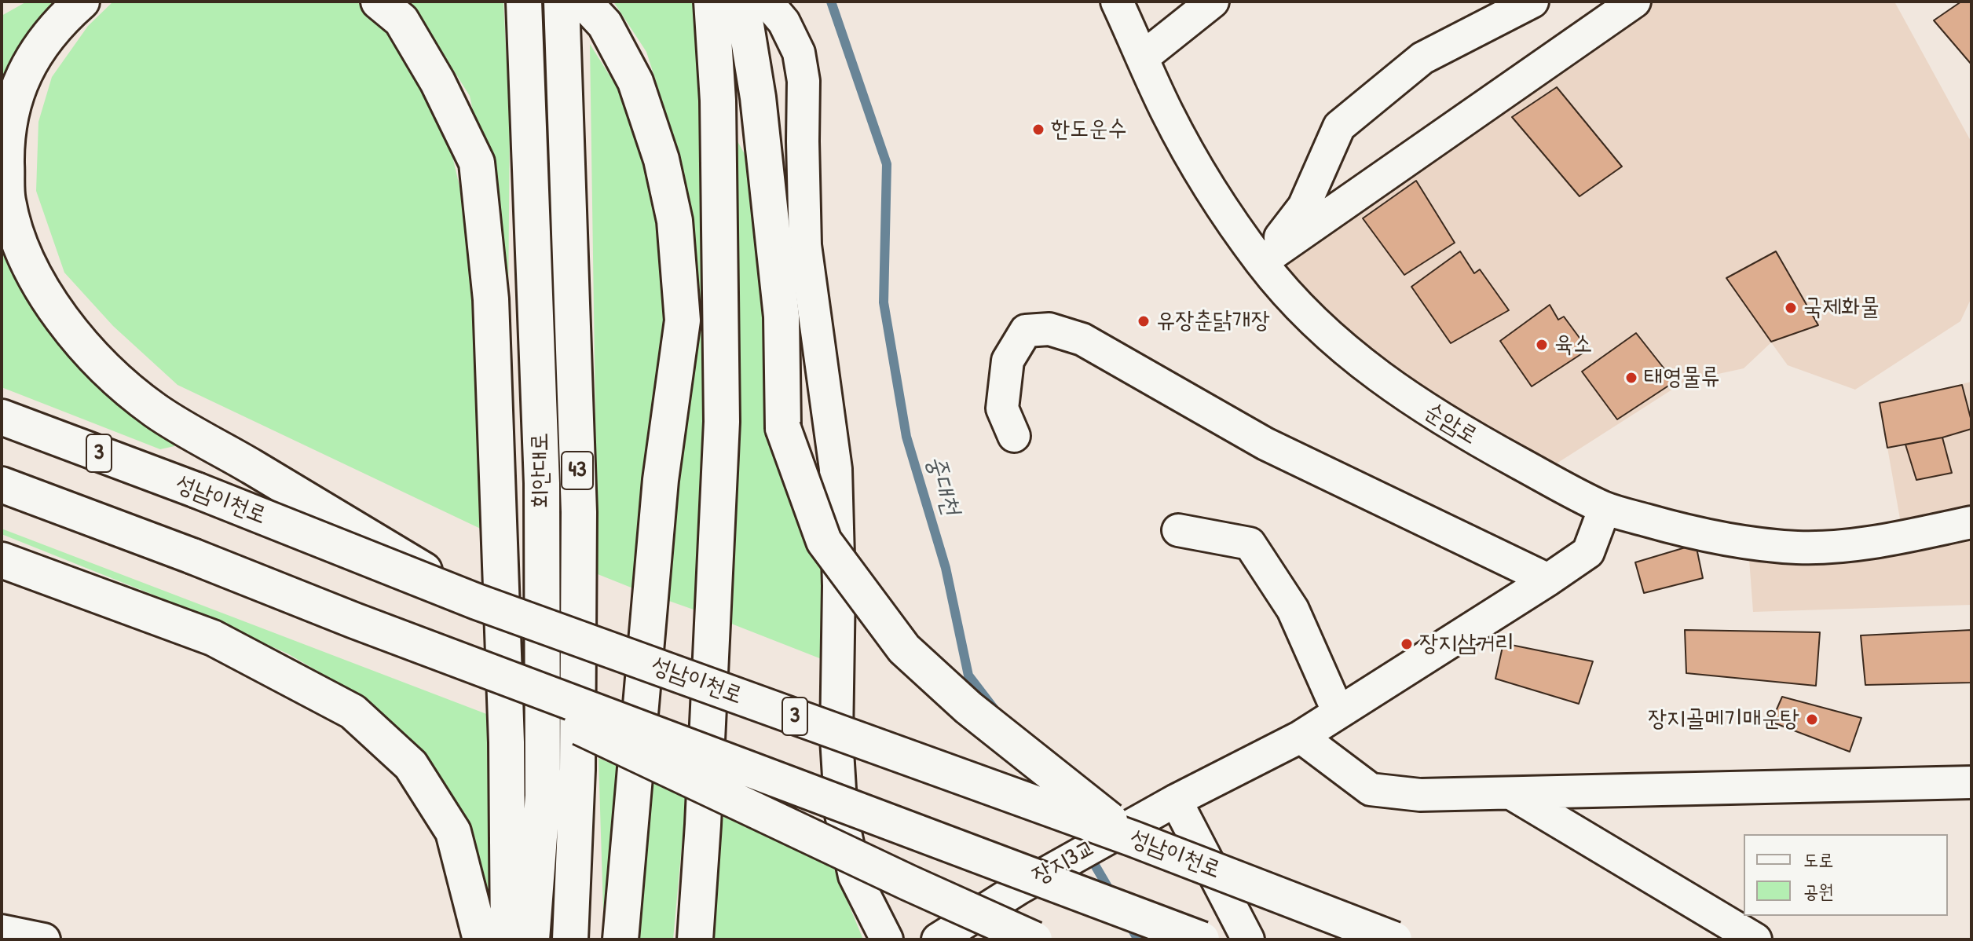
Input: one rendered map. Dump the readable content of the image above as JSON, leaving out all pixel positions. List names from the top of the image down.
{
  "streets": {
    "highway": [
      "3",
      "회안대로",
      "43",
      "성남이천로"
    ],
    "street": ["순암로", "장지3교"]
  },
  "crossings": [
    ["순암로", "장지3교"]
  ],
  "water": ["중대천"],
  "places": [
    "한도운수",
    "국제화물",
    "유장춘닭개장",
    "육소",
    "태영물류",
    "장지삼거리",
    "장지골메기매운탕"
  ],
  "legend": ["도로", "공원"]
}
